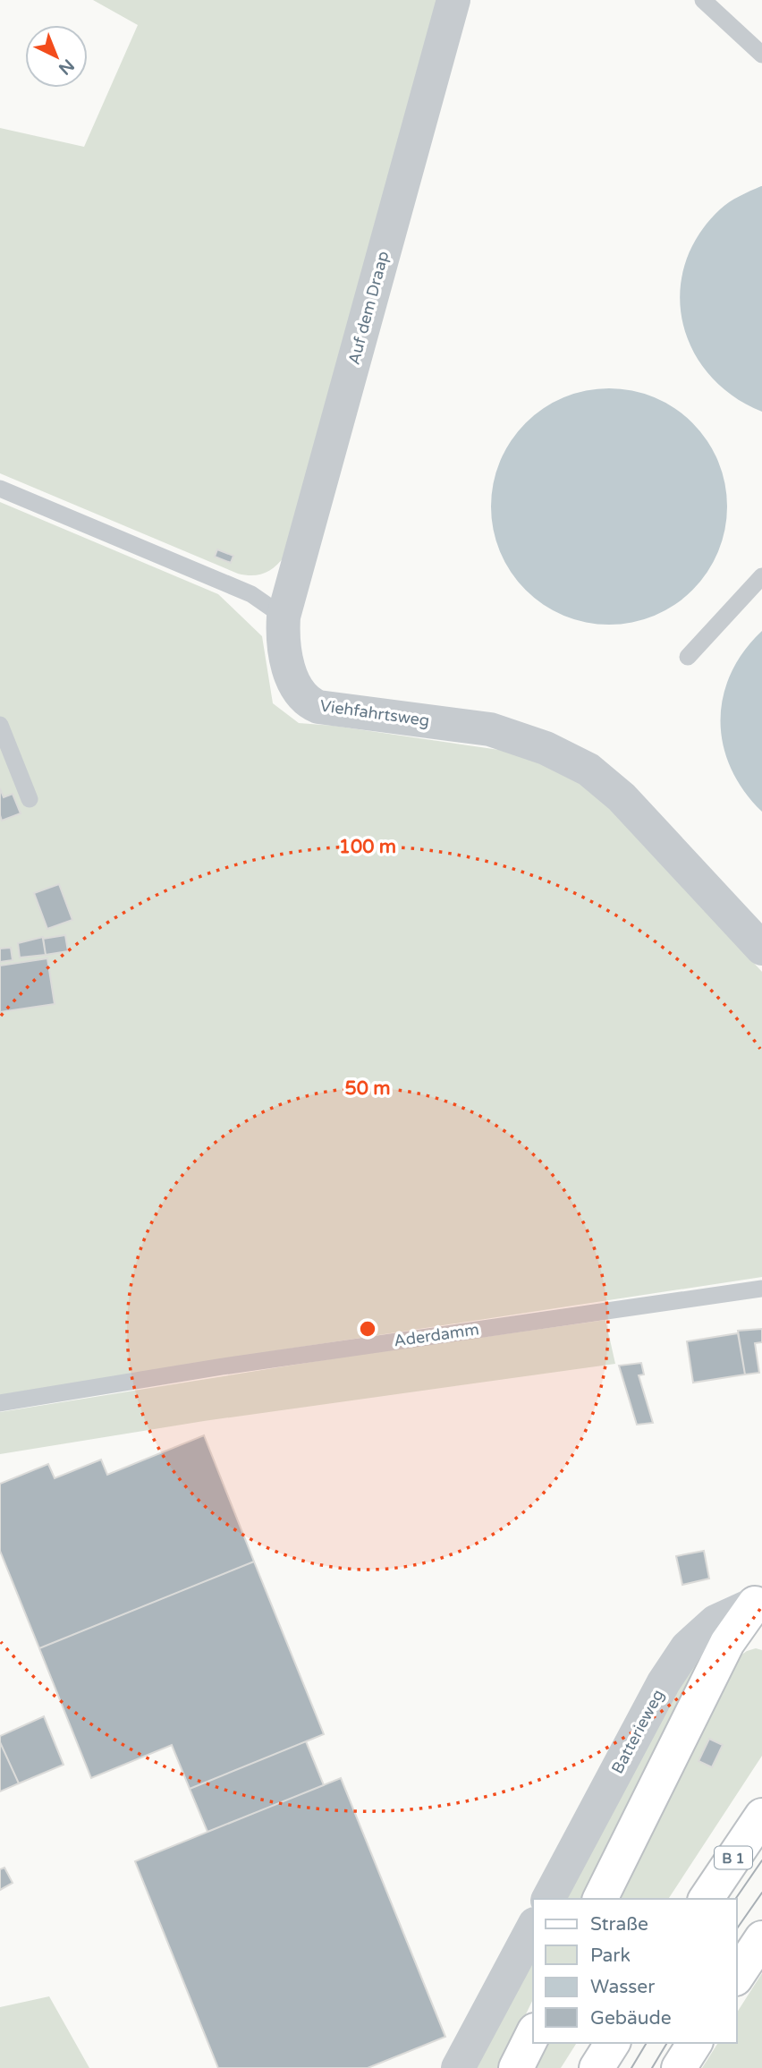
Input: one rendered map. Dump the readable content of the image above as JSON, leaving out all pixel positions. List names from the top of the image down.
{
  "streets": {
    "main road": ["B 1"],
    "street": ["Auf dem Draap", "Viehfahrtsweg", "Batterieweg"],
    "lane": ["Aderdamm"]
  },
  "crossings": [
    ["Auf dem Draap", "Viehfahrtsweg"]
  ],
  "legend": [
    "Straße",
    "Park",
    "Wasser",
    "Gebäude"
  ],
  "north": "bottom right",
  "rings": ["100 m", "50 m"]
}
